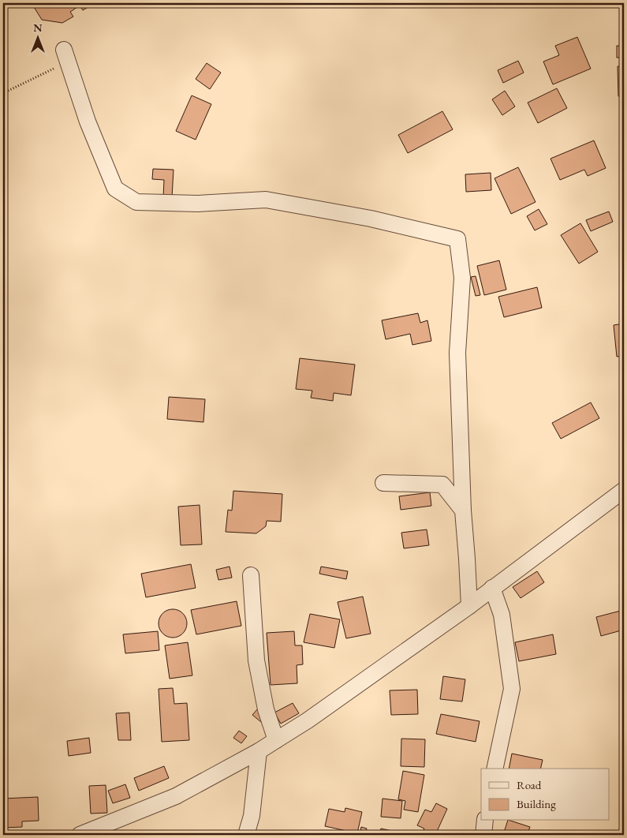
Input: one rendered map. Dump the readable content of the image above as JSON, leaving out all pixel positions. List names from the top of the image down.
{
  "legend": ["Road", "Building"],
  "north": "top"
}
